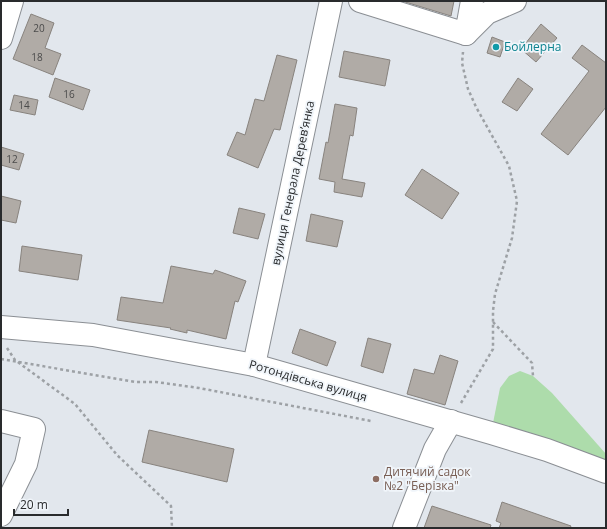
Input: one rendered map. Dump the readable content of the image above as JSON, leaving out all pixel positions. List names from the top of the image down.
{
  "streets": {
    "street": ["вулиця Генерала Деревʼянка", "Ротондівська вулиця"]
  },
  "crossings": [
    ["вулиця Генерала Деревʼянка", "Ротондівська вулиця"]
  ],
  "places": ["Бойлерна", "Дитячий садок №2 \"Берізка\""],
  "house_numbers": [
    "20",
    "18",
    "16",
    "14",
    "12"
  ],
  "scale_bar": "20 m"
}
